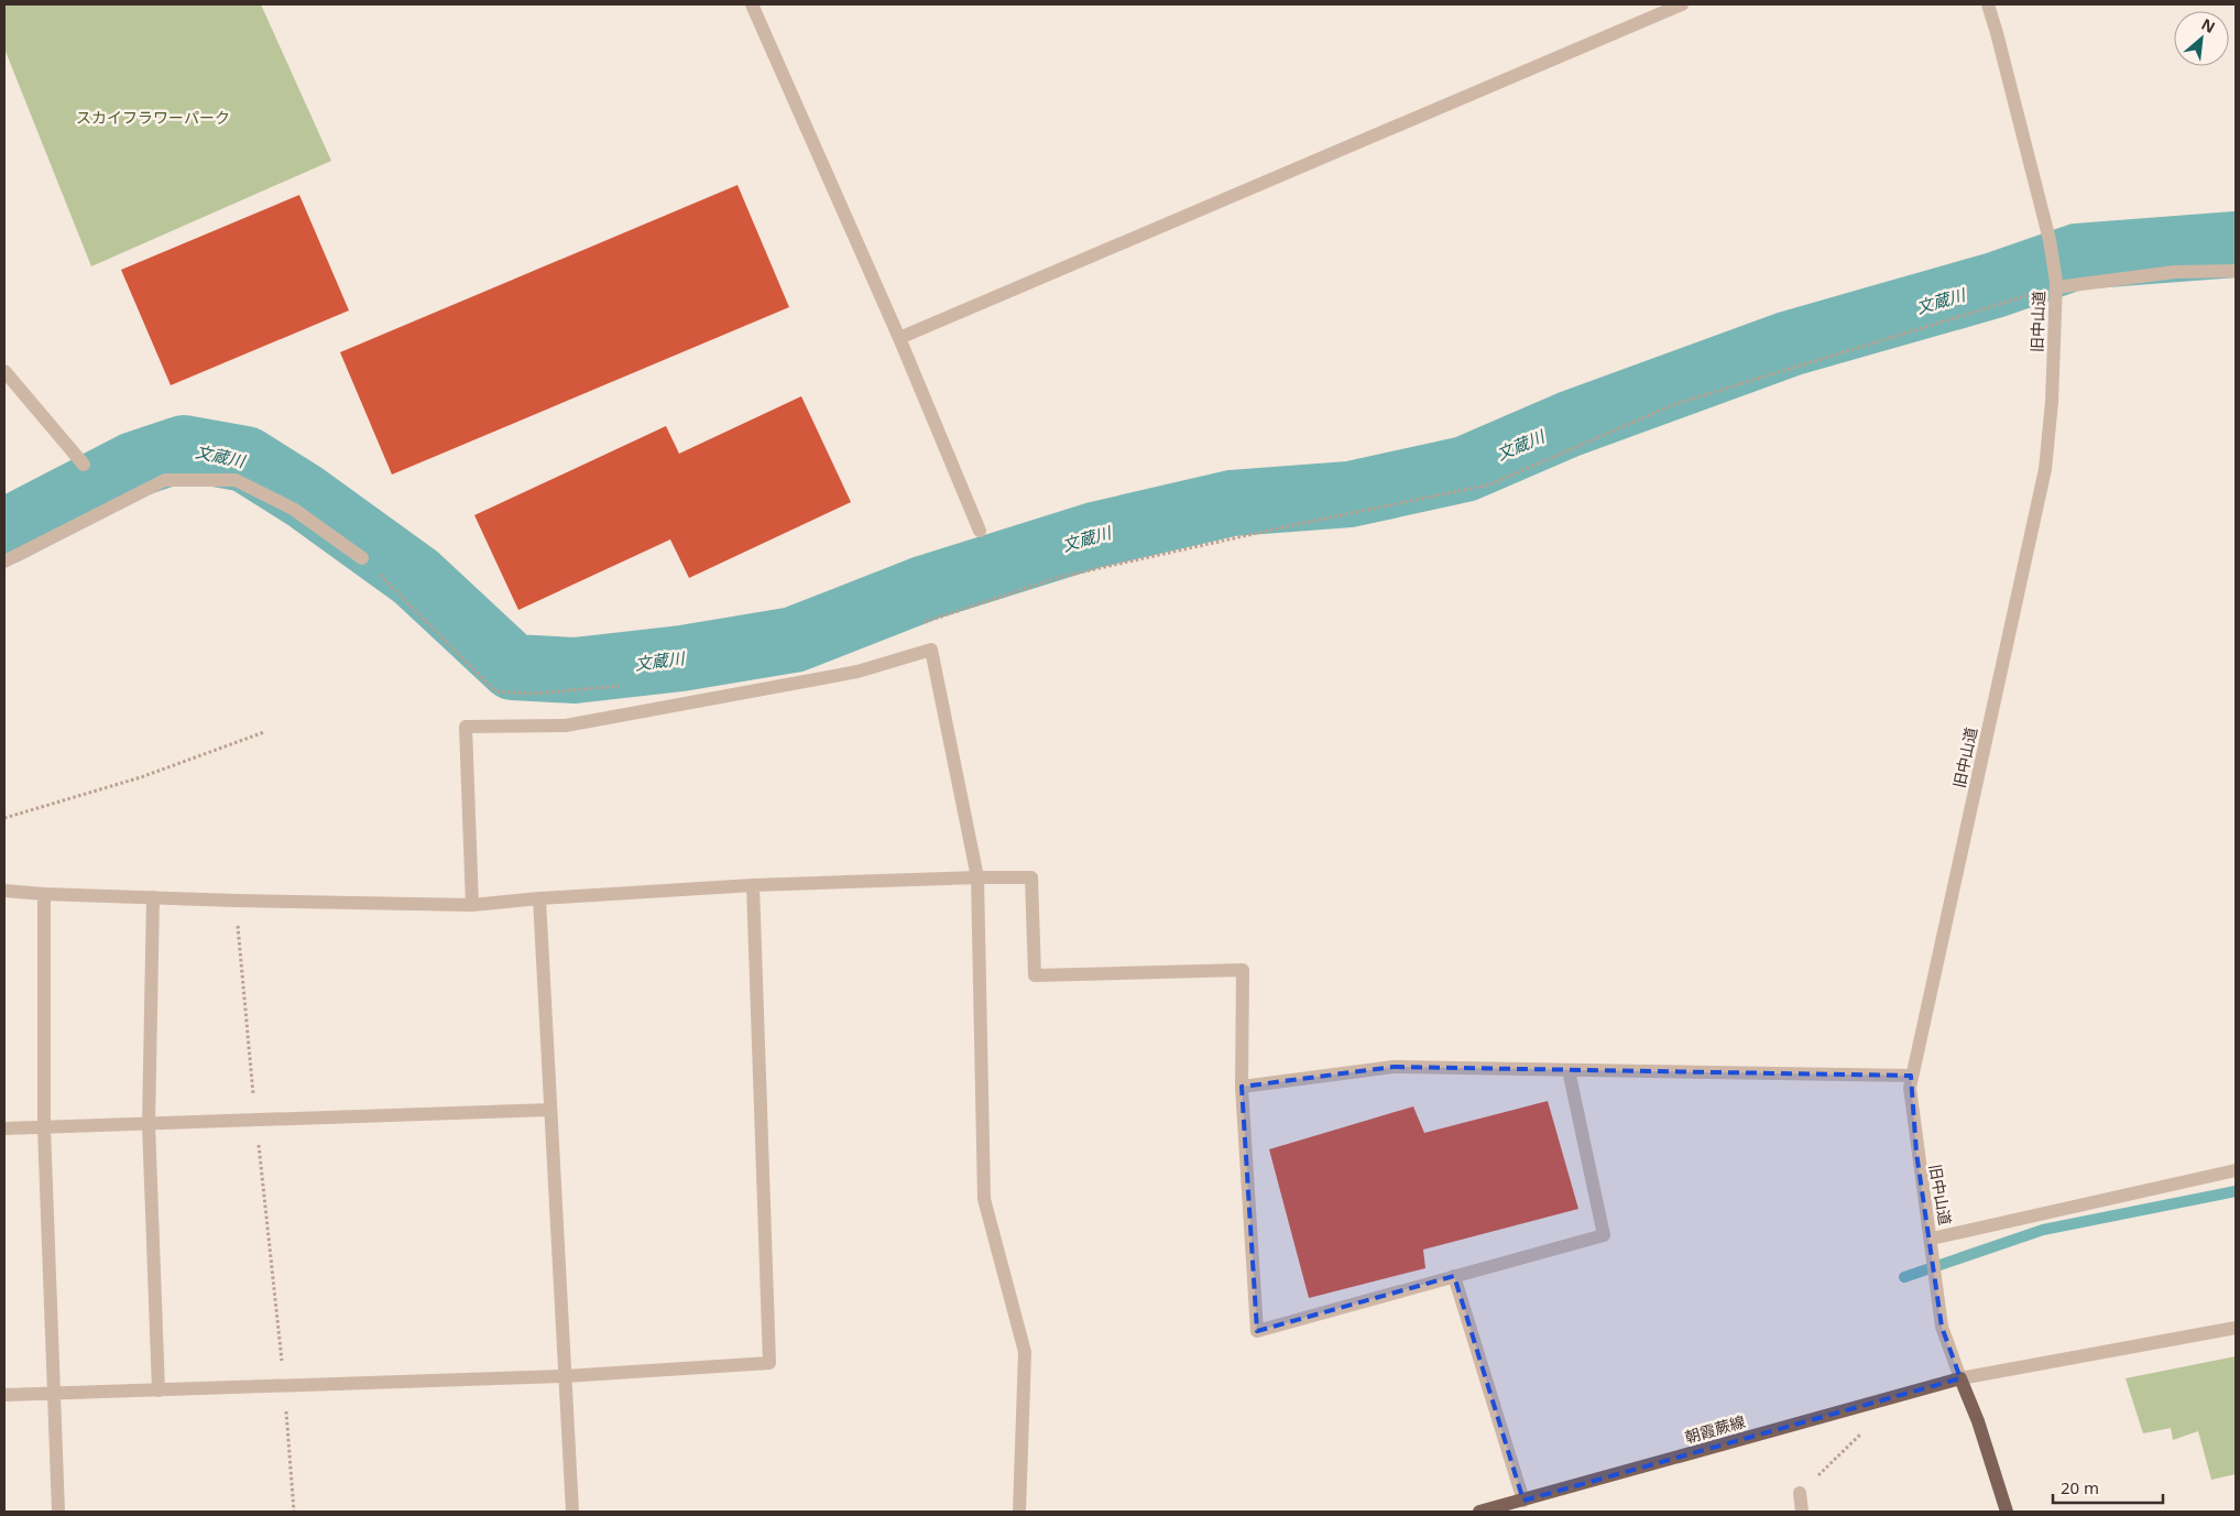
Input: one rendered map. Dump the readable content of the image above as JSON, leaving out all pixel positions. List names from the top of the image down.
{
  "streets": {
    "main road": ["旧中山道", "朝霞蕨線"]
  },
  "crossings": [
    ["旧中山道", "朝霞蕨線"]
  ],
  "water": ["文蔵川"],
  "parks": ["スカイフラワーパーク"],
  "scale_bar": "20 m",
  "north": "top right"
}
